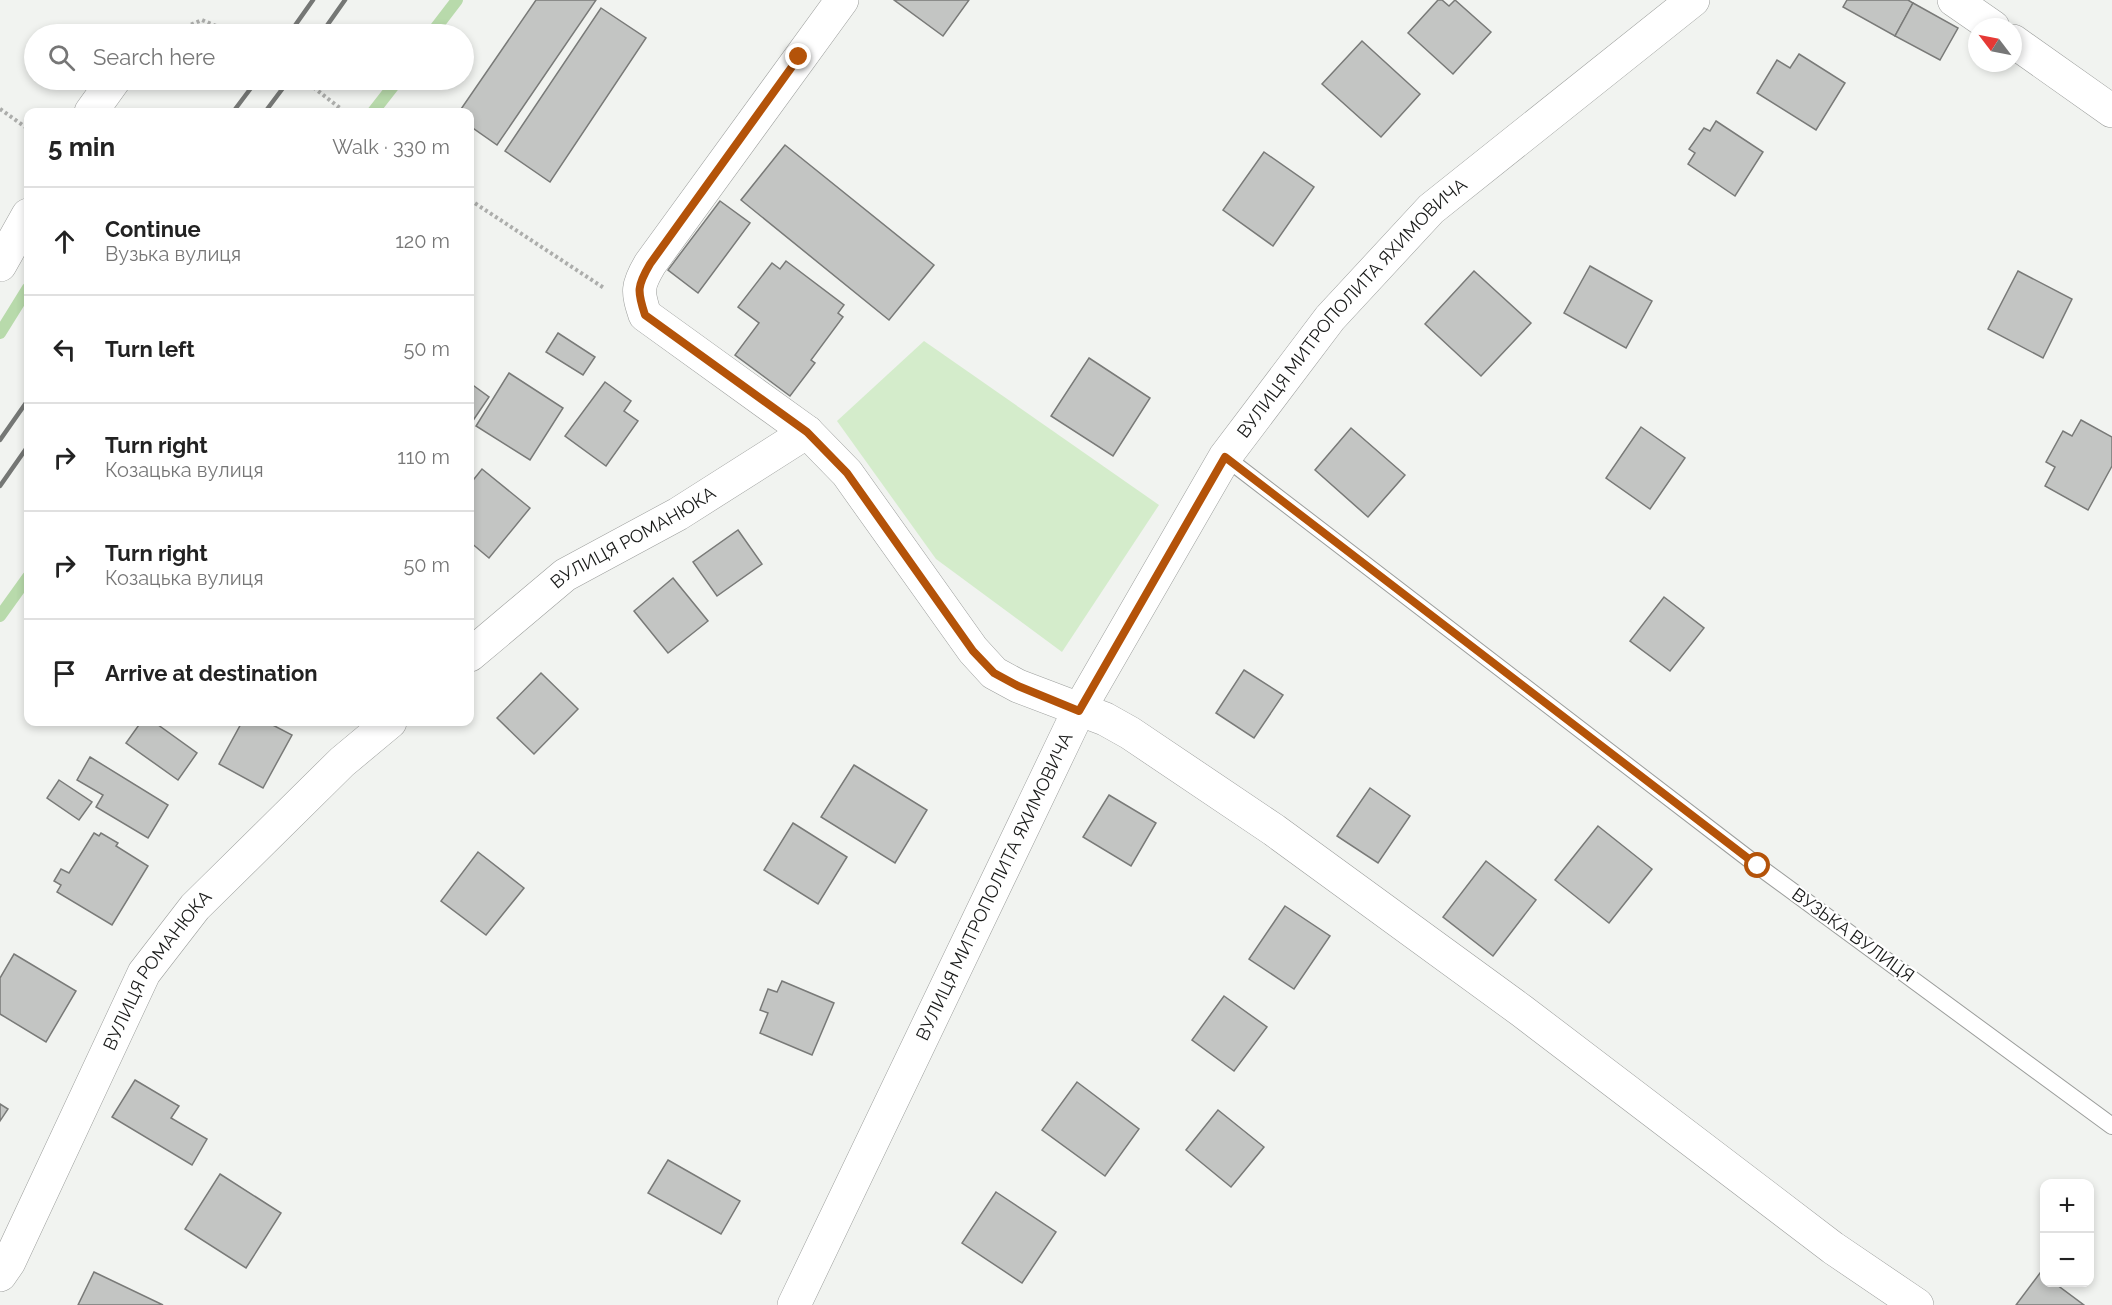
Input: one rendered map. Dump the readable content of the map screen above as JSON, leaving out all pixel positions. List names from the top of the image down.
{
  "streets": {
    "street": ["ВУЛИЦЯ МИТРОПОЛИТА ЯХИМОВИЧА", "ВУЛИЦЯ РОМАНЮКА"],
    "lane": ["ВУЗЬКА ВУЛИЦЯ"]
  },
  "crossings": [
    ["ВУЛИЦЯ МИТРОПОЛИТА ЯХИМОВИЧА", "ВУЗЬКА ВУЛИЦЯ"]
  ],
  "north": "top left",
  "page": {
    "search": "Search here",
    "heading": ["5 min", "Walk · 330 m"],
    "list": [
      ["Continue", "Вузька вулиця", "120 m"],
      ["Turn left", "50 m"],
      ["Turn right", "Козацька вулиця", "110 m"],
      ["Turn right", "Козацька вулиця", "50 m"],
      "Arrive at destination"
    ],
    "map_buttons": ["+", "−"]
  }
}
